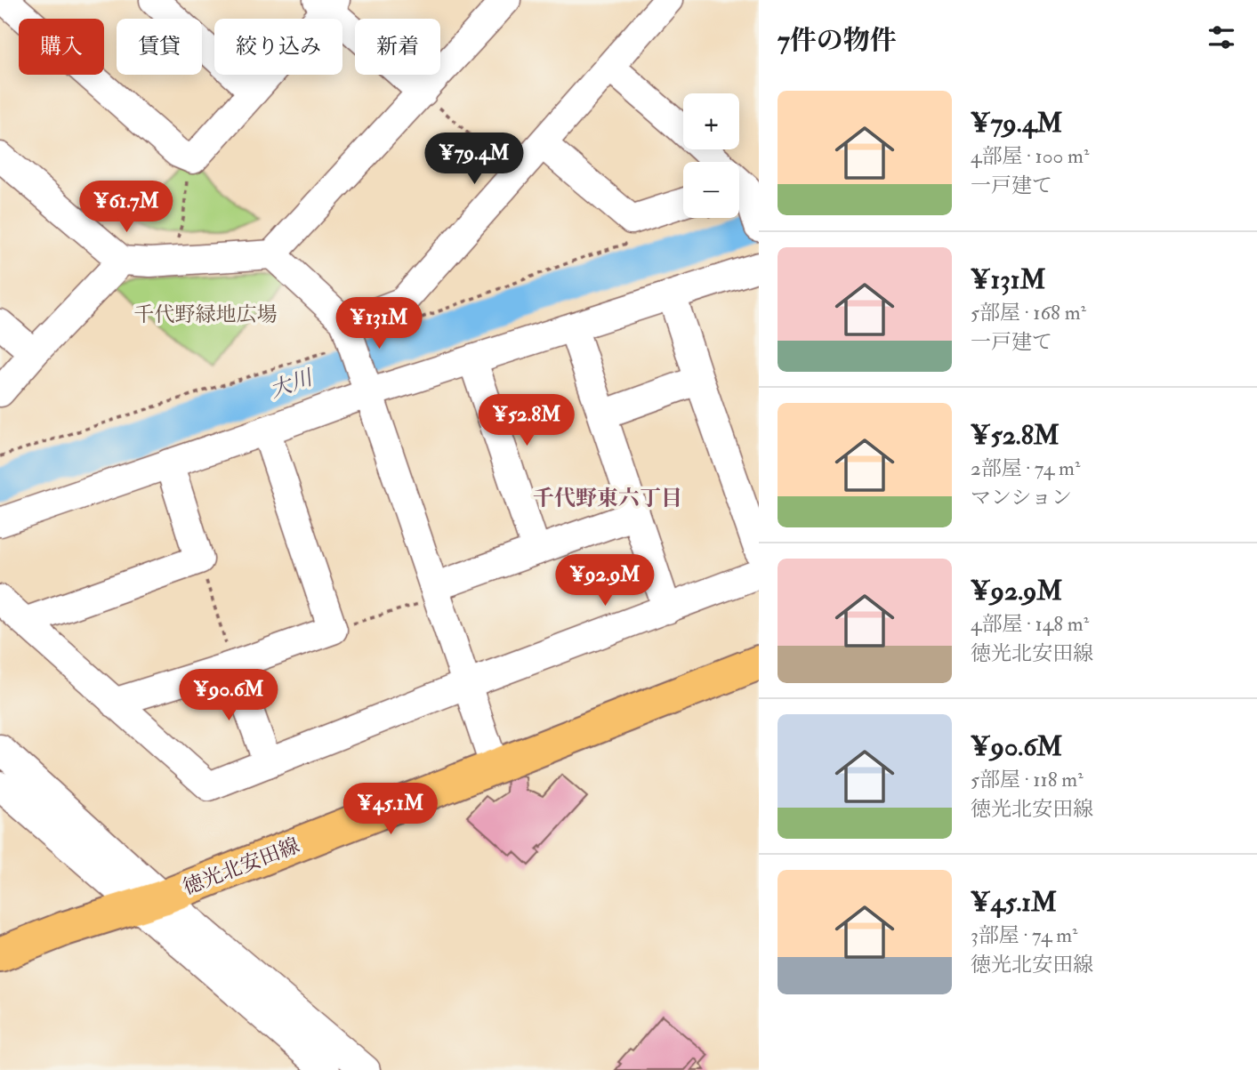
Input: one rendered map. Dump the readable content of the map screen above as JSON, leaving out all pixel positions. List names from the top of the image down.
{
  "streets": {
    "main road": ["徳光北安田線"]
  },
  "districts": ["千代野東六丁目"],
  "water": ["大川"],
  "parks": ["千代野緑地広場"],
  "page": {
    "heading": "7件の物件",
    "chip": [
      "購入",
      "賃貸",
      "絞り込み",
      "新着"
    ],
    "list": [
      {
        "name": "¥79.4M",
        "note": "4部屋 · 100 m² · 一戸建て"
      },
      {
        "name": "¥131M",
        "note": "5部屋 · 168 m² · 一戸建て"
      },
      {
        "name": "¥52.8M",
        "note": "2部屋 · 74 m² · マンション"
      },
      {
        "name": "¥92.9M",
        "note": "4部屋 · 148 m² · 徳光北安田線"
      },
      {
        "name": "¥90.6M",
        "note": "5部屋 · 118 m² · 徳光北安田線"
      },
      {
        "name": "¥45.1M",
        "note": "3部屋 · 74 m² · 徳光北安田線"
      }
    ],
    "map_buttons": ["+", "−"],
    "price": [
      "¥79.4M",
      "¥61.7M",
      "¥131M",
      "¥52.8M",
      "¥92.9M",
      "¥90.6M",
      "¥45.1M"
    ]
  }
}
